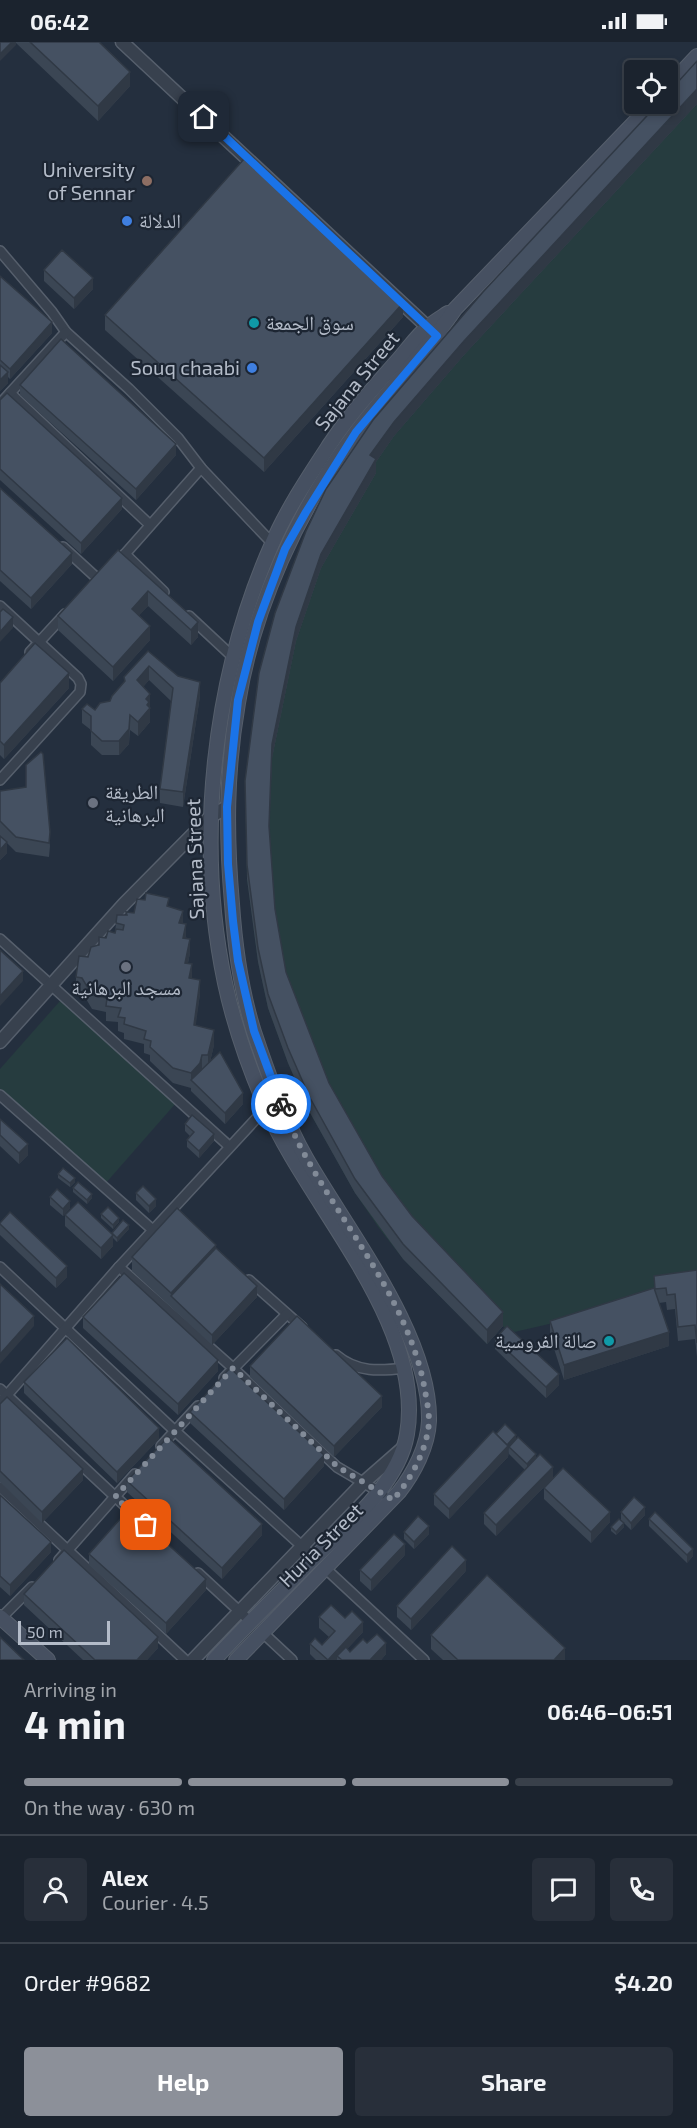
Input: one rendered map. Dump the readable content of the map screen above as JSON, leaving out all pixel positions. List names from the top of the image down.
{
  "streets": {
    "main road": ["Sajana Street", "Huria Street"]
  },
  "crossings": [
    ["Sajana Street", "Huria Street"]
  ],
  "places": [
    "University of Sennar",
    "الدلالة",
    "سوق الجمعة",
    "Souq chaabi",
    "الطريقة البرهانية",
    "مسجد البرهانية",
    "صالة الفروسية"
  ],
  "scale_bar": "50 m",
  "page": {
    "status": "06:42",
    "scale": "50 m",
    "heading": ["4 min", "Arriving in", "06:46–06:51"],
    "panel": [
      "Alex",
      "Courier · 4.5",
      "Order #9682",
      "$4.20"
    ],
    "bar": "On the way · 630 m",
    "buttons": ["Help", "Share"]
  }
}
